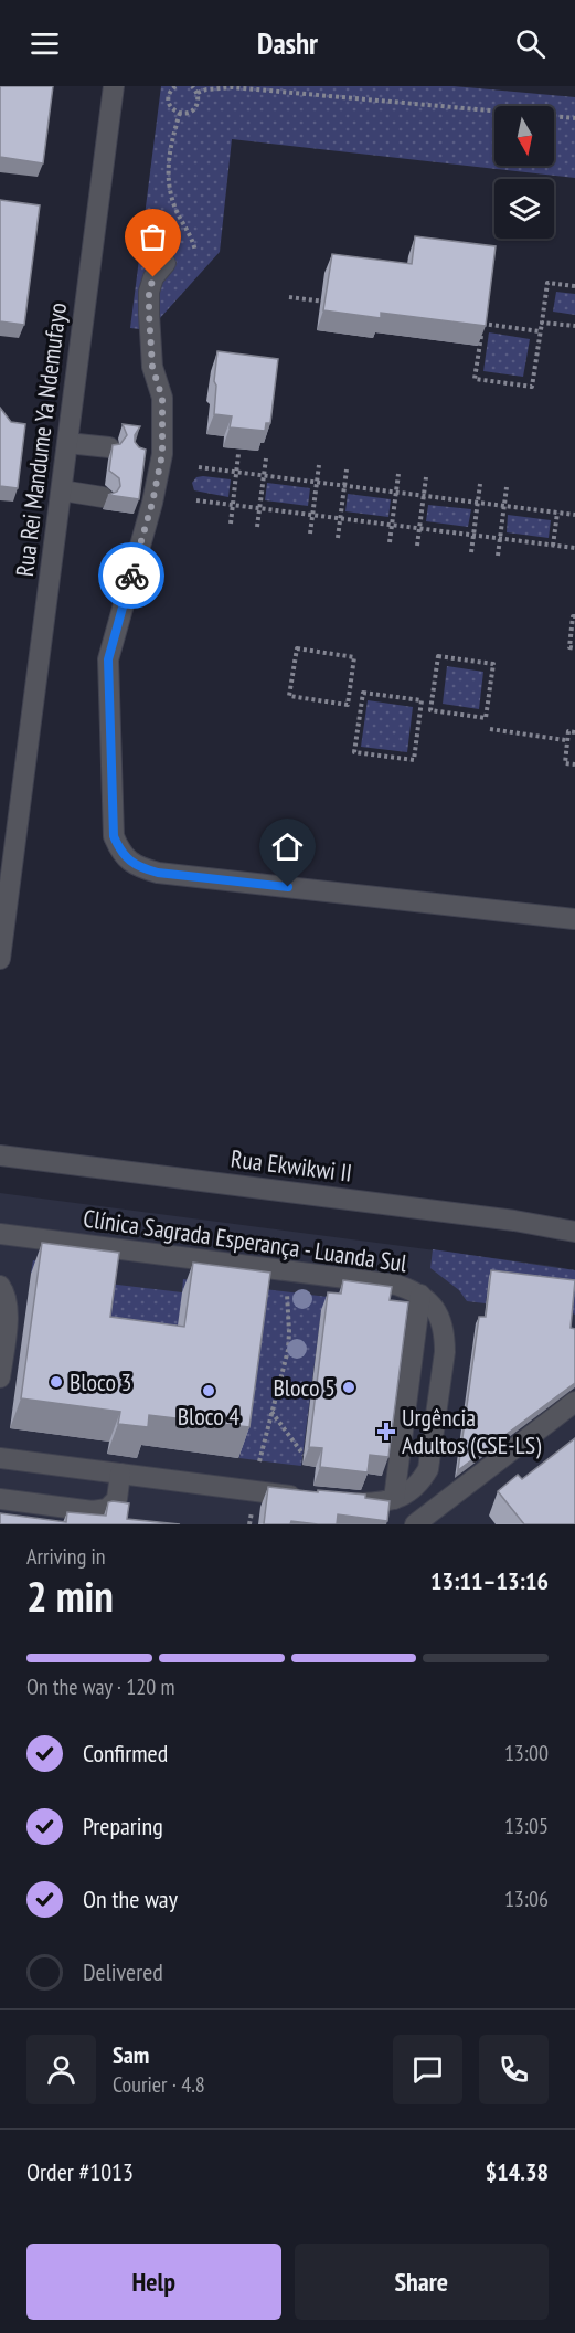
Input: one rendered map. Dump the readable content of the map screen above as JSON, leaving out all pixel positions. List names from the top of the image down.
{
  "streets": {
    "street": ["Rua Rei Mandume Ya Ndemufayo", "Rua Ekwikwi II", "Clínica Sagrada Esperança - Luanda Sul"]
  },
  "places": {
    "other": ["Bloco 3", "Bloco 5", "Bloco 4"],
    "health": ["Urgência Adultos (CSE-LS)"]
  },
  "north": "bottom",
  "page": {
    "header": "Dashr",
    "heading": ["2 min", "Arriving in", "13:11–13:16"],
    "panel": [
      "Sam",
      "Courier · 4.8",
      "Order #1013",
      "$14.38"
    ],
    "bar": "On the way · 120 m",
    "list": [
      ["Confirmed", "13:00"],
      ["Preparing", "13:05"],
      ["On the way", "13:06"],
      "Delivered"
    ],
    "buttons": ["Help", "Share"]
  }
}
